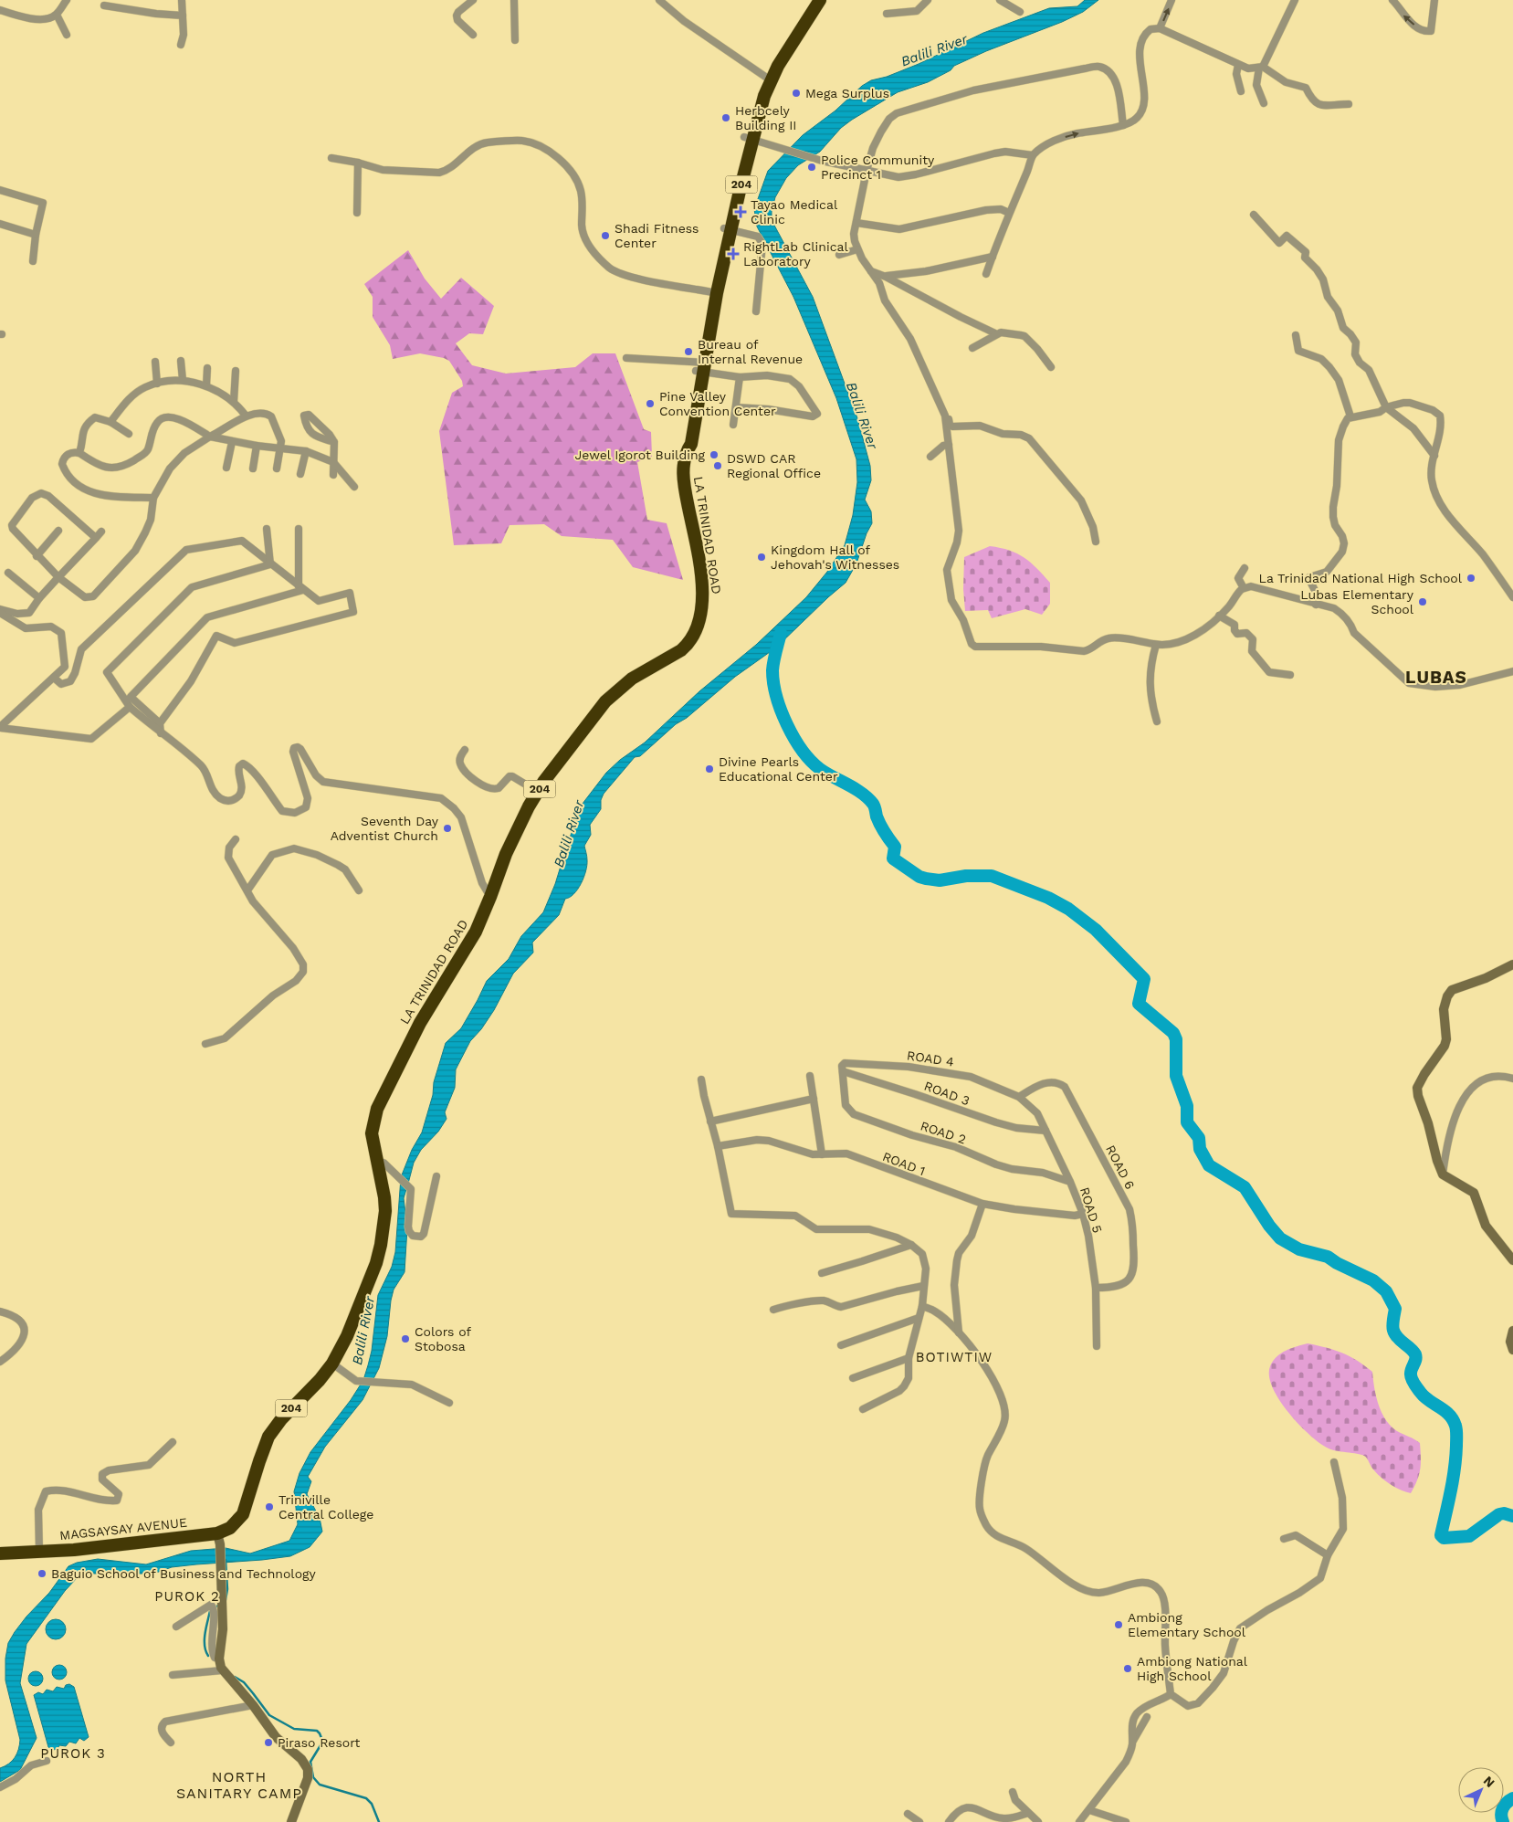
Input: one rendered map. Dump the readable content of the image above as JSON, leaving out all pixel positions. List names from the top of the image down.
{
  "streets": {
    "highway": ["204", "LA TRINIDAD ROAD", "MAGSAYSAY AVENUE"],
    "street": [
      "ROAD 4",
      "ROAD 3",
      "ROAD 2",
      "ROAD 1",
      "ROAD 6",
      "ROAD 5"
    ]
  },
  "crossings": [
    ["LA TRINIDAD ROAD", "MAGSAYSAY AVENUE"],
    ["ROAD 4", "ROAD 3"],
    ["ROAD 4", "ROAD 2"],
    ["ROAD 4", "ROAD 6"],
    ["ROAD 4", "ROAD 5"],
    ["ROAD 3", "ROAD 2"],
    ["ROAD 3", "ROAD 5"],
    ["ROAD 2", "ROAD 5"],
    ["ROAD 1", "ROAD 5"],
    ["ROAD 6", "ROAD 5"]
  ],
  "districts": [
    "LUBAS",
    "BOTIWTIW",
    "PUROK 2",
    "PUROK 3",
    "NORTH SANITARY CAMP"
  ],
  "water": ["Balili River"],
  "places": {
    "other": [
      "Mega Surplus",
      "Herbcely Building II",
      "Police Community Precinct 1",
      "Shadi Fitness Center",
      "Bureau of Internal Revenue",
      "Pine Valley Convention Center",
      "Jewel Igorot Building",
      "DSWD CAR Regional Office",
      "Kingdom Hall of Jehovah's Witnesses",
      "La Trinidad National High School",
      "Lubas Elementary School",
      "Divine Pearls Educational Center",
      "Seventh Day Adventist Church",
      "Colors of Stobosa",
      "Triniville Central College",
      "Baguio School of Business and Technology",
      "Ambiong Elementary School",
      "Ambiong National High School",
      "Piraso Resort"
    ],
    "health": ["Tayao Medical Clinic", "RightLab Clinical Laboratory"]
  },
  "north": "top right"
}
